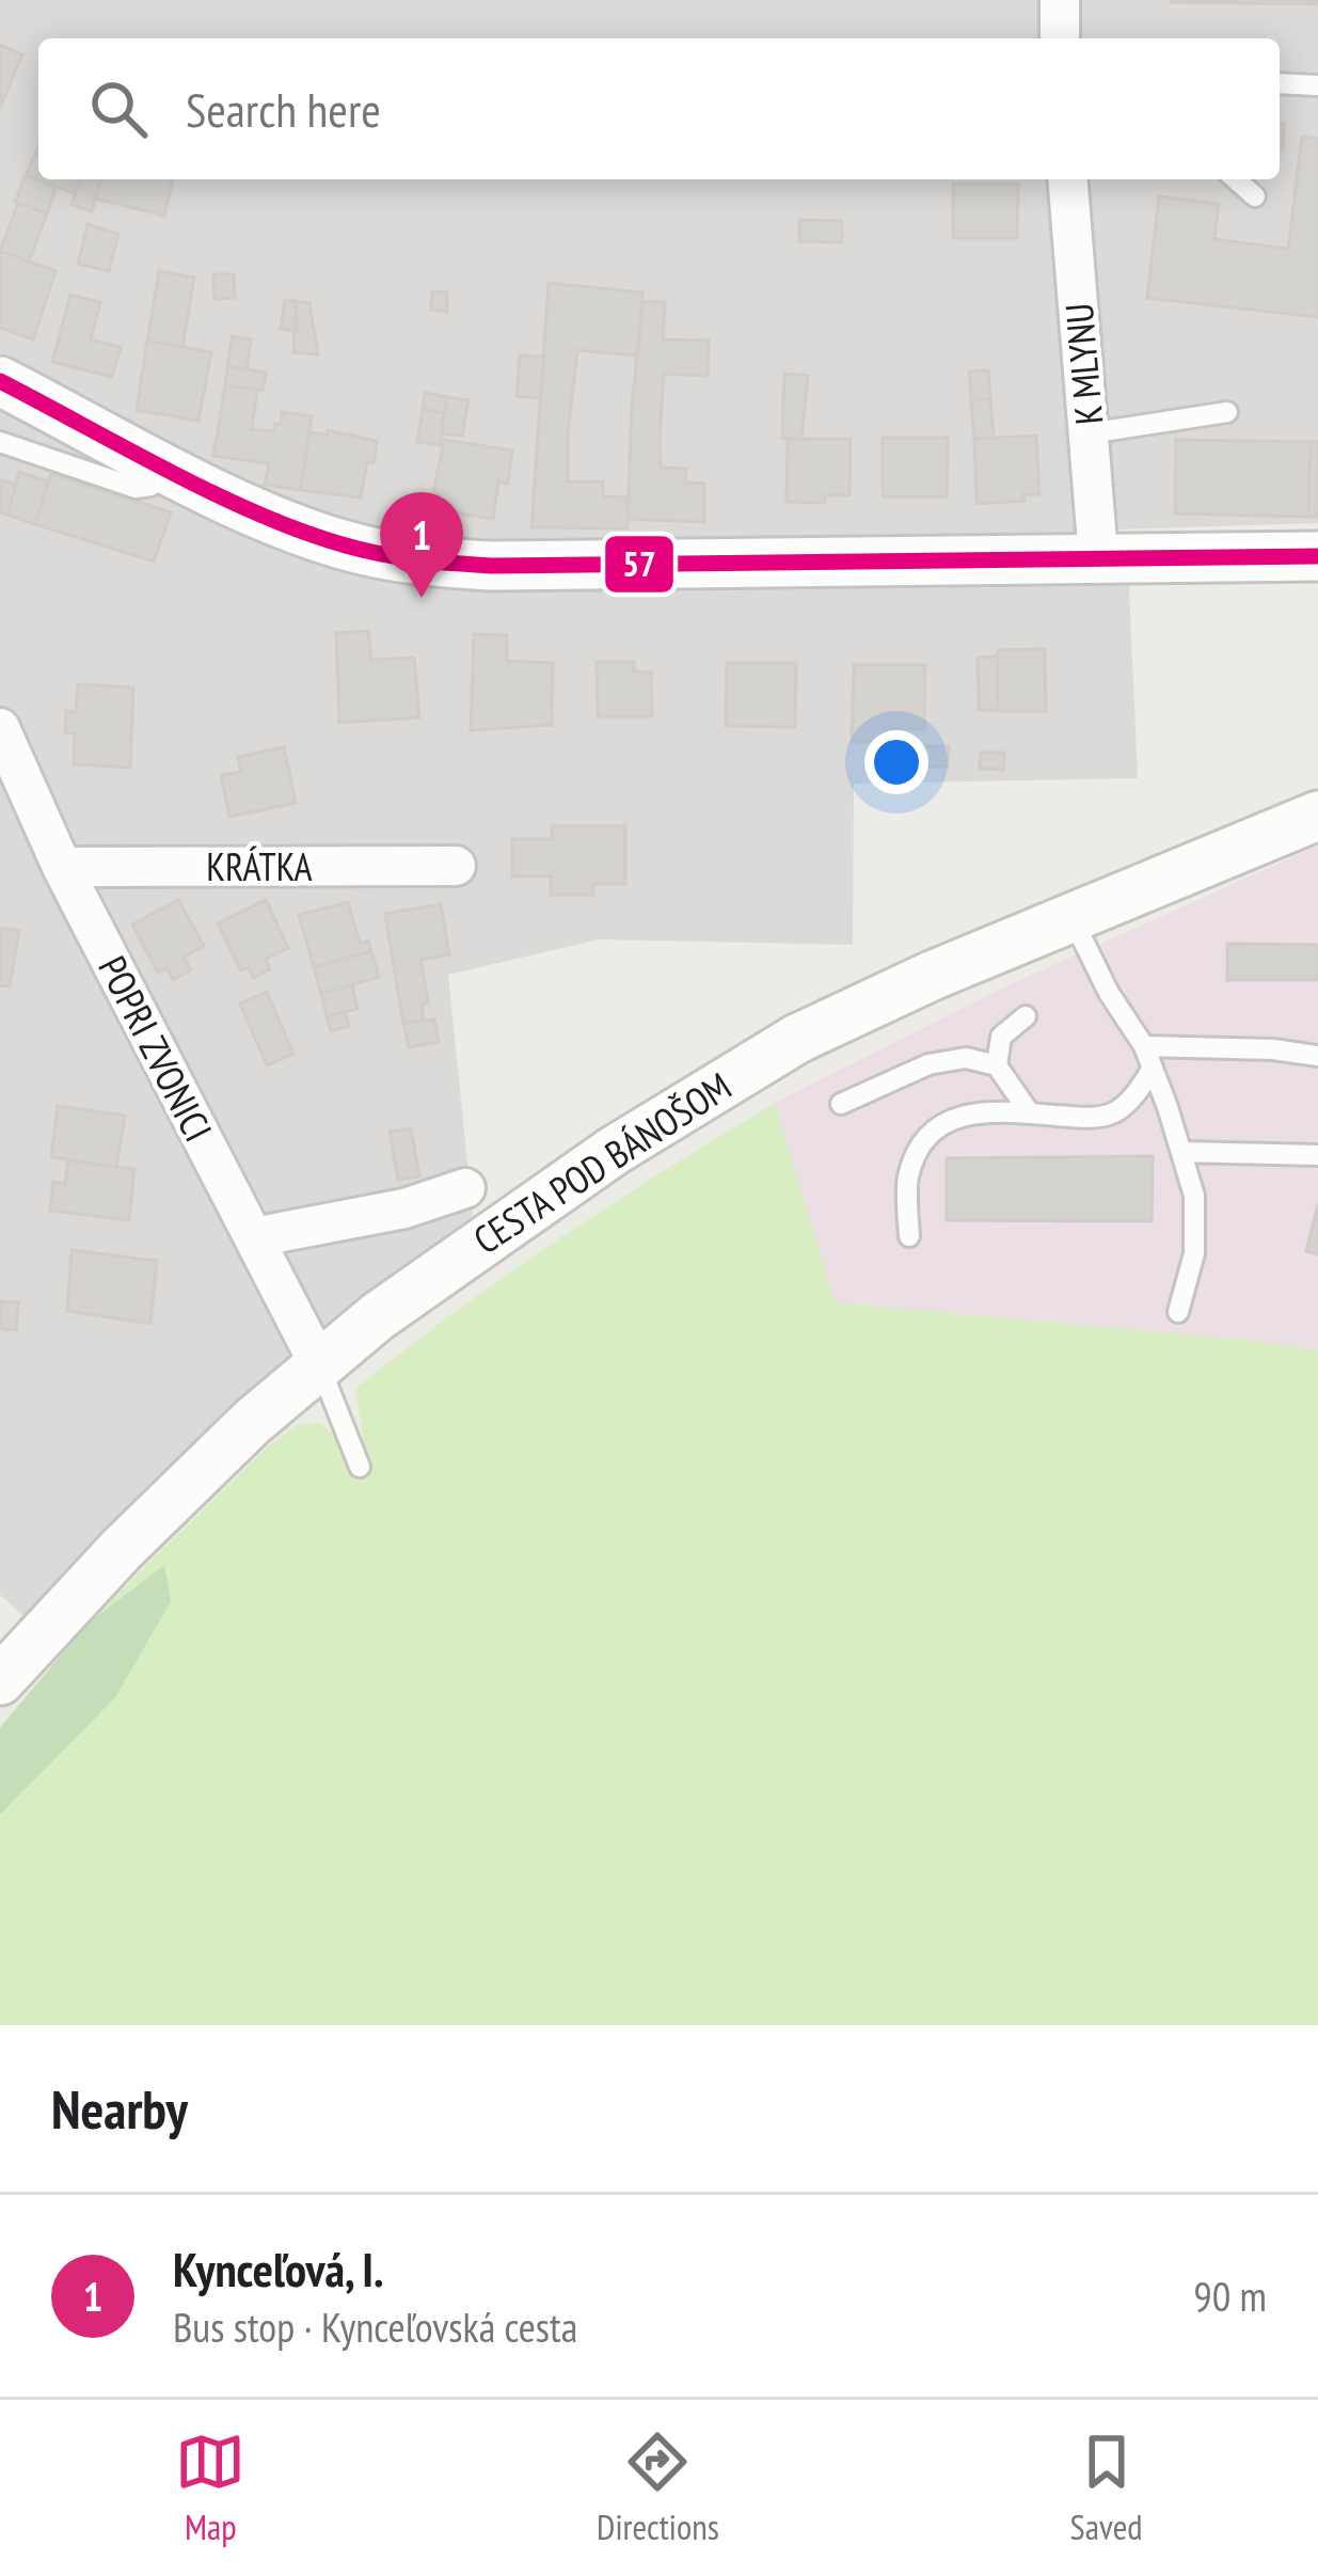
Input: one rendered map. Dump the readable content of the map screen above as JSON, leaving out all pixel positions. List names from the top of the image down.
{
  "streets": {
    "street": [
      "K MLYNU",
      "KRÁTKA",
      "POPRI ZVONICI",
      "CESTA POD BÁNOŠOM"
    ]
  },
  "crossings": [
    ["KRÁTKA", "POPRI ZVONICI"],
    ["POPRI ZVONICI", "CESTA POD BÁNOŠOM"]
  ],
  "lines": ["transit line 57"],
  "page": {
    "search": "Search here",
    "pins": "1",
    "heading": "Nearby",
    "list": [
      {
        "mark": "1",
        "name": "Kynceľová, I.",
        "note": "Bus stop · Kynceľovská cesta",
        "value": "90 m"
      }
    ],
    "nav": ["Map", "Directions", "Saved"]
  }
}
